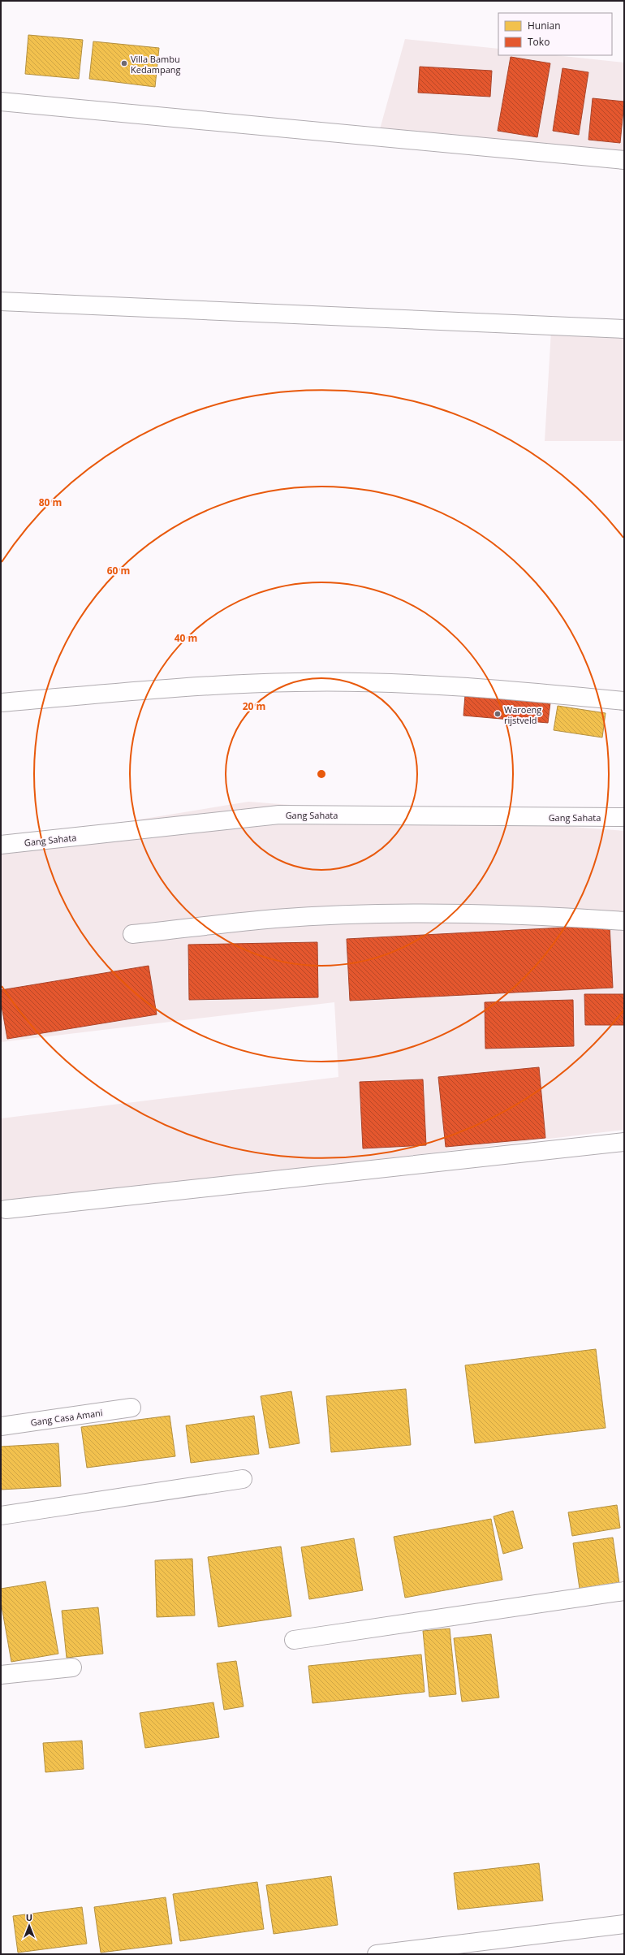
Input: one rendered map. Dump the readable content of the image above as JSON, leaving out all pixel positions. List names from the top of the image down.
{
  "streets": {
    "street": ["Gang Sahata", "Gang Casa Amani"]
  },
  "places": ["Villa Bambu Kedampang", "Waroeng rijstveld"],
  "legend": ["Hunian", "Toko"],
  "north": "top",
  "rings": [
    "80 m",
    "60 m",
    "40 m",
    "20 m"
  ]
}
